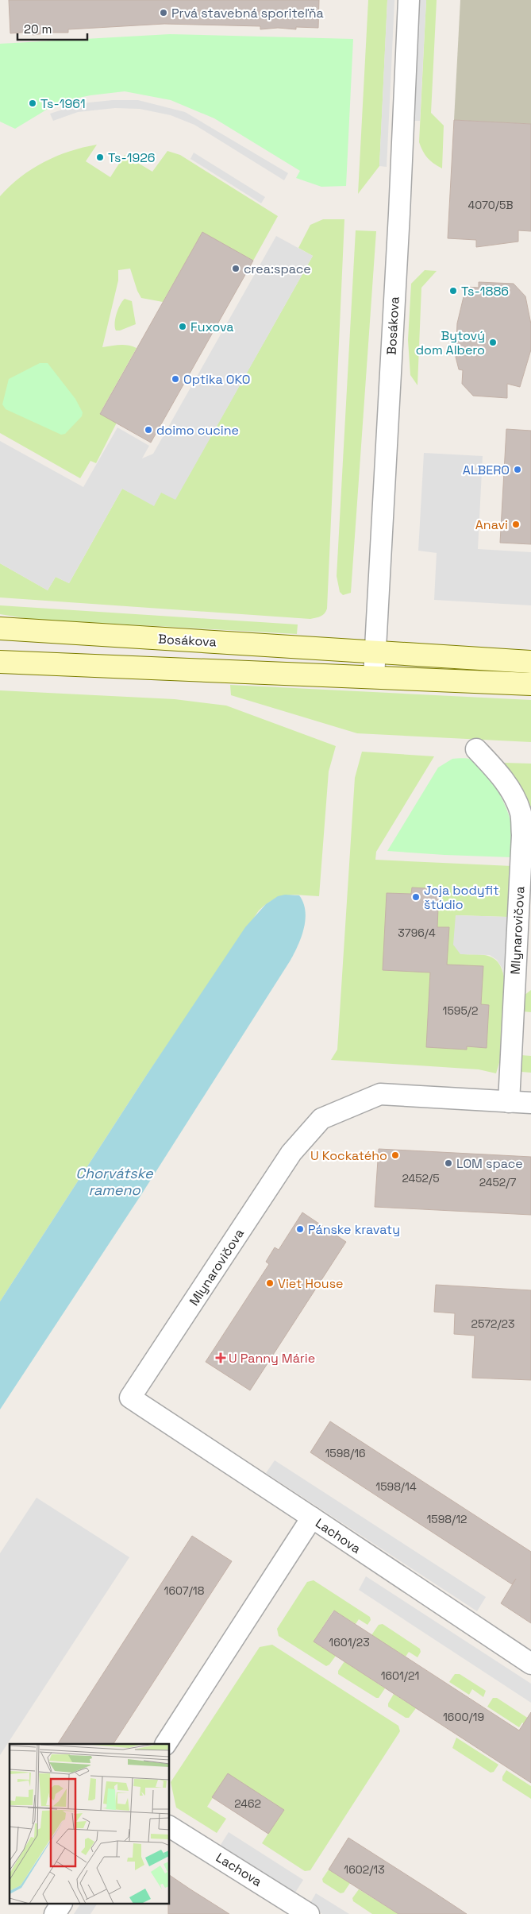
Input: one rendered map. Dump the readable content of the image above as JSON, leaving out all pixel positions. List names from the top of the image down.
{
  "streets": {
    "street": ["Bosákova", "Mlynarovičova", "Lachova"]
  },
  "crossings": [
    ["Mlynarovičova", "Lachova"]
  ],
  "water": ["Chorvátske rameno"],
  "places": {
    "other": [
      "Prvá stavebná sporiteľňa",
      "Ts-1961",
      "Ts-1926",
      "crea:space",
      "Ts-1886",
      "Fuxova",
      "Bytový dom Albero",
      "Optika OKO",
      "doimo cucine",
      "ALBERO",
      "Anavi",
      "Joja bodyfit štúdio",
      "U Kockatého",
      "LOM space",
      "Pánske kravaty",
      "Viet House"
    ],
    "health": ["U Panny Márie"]
  },
  "house_numbers": [
    "4070/5B",
    "3796/4",
    "1595/2",
    "2452/5",
    "2452/7",
    "2572/23",
    "1598/16",
    "1598/14",
    "1598/12",
    "1607/18",
    "1601/23",
    "1601/21",
    "1600/19",
    "2462",
    "1602/13"
  ],
  "scale_bar": "20 m"
}
